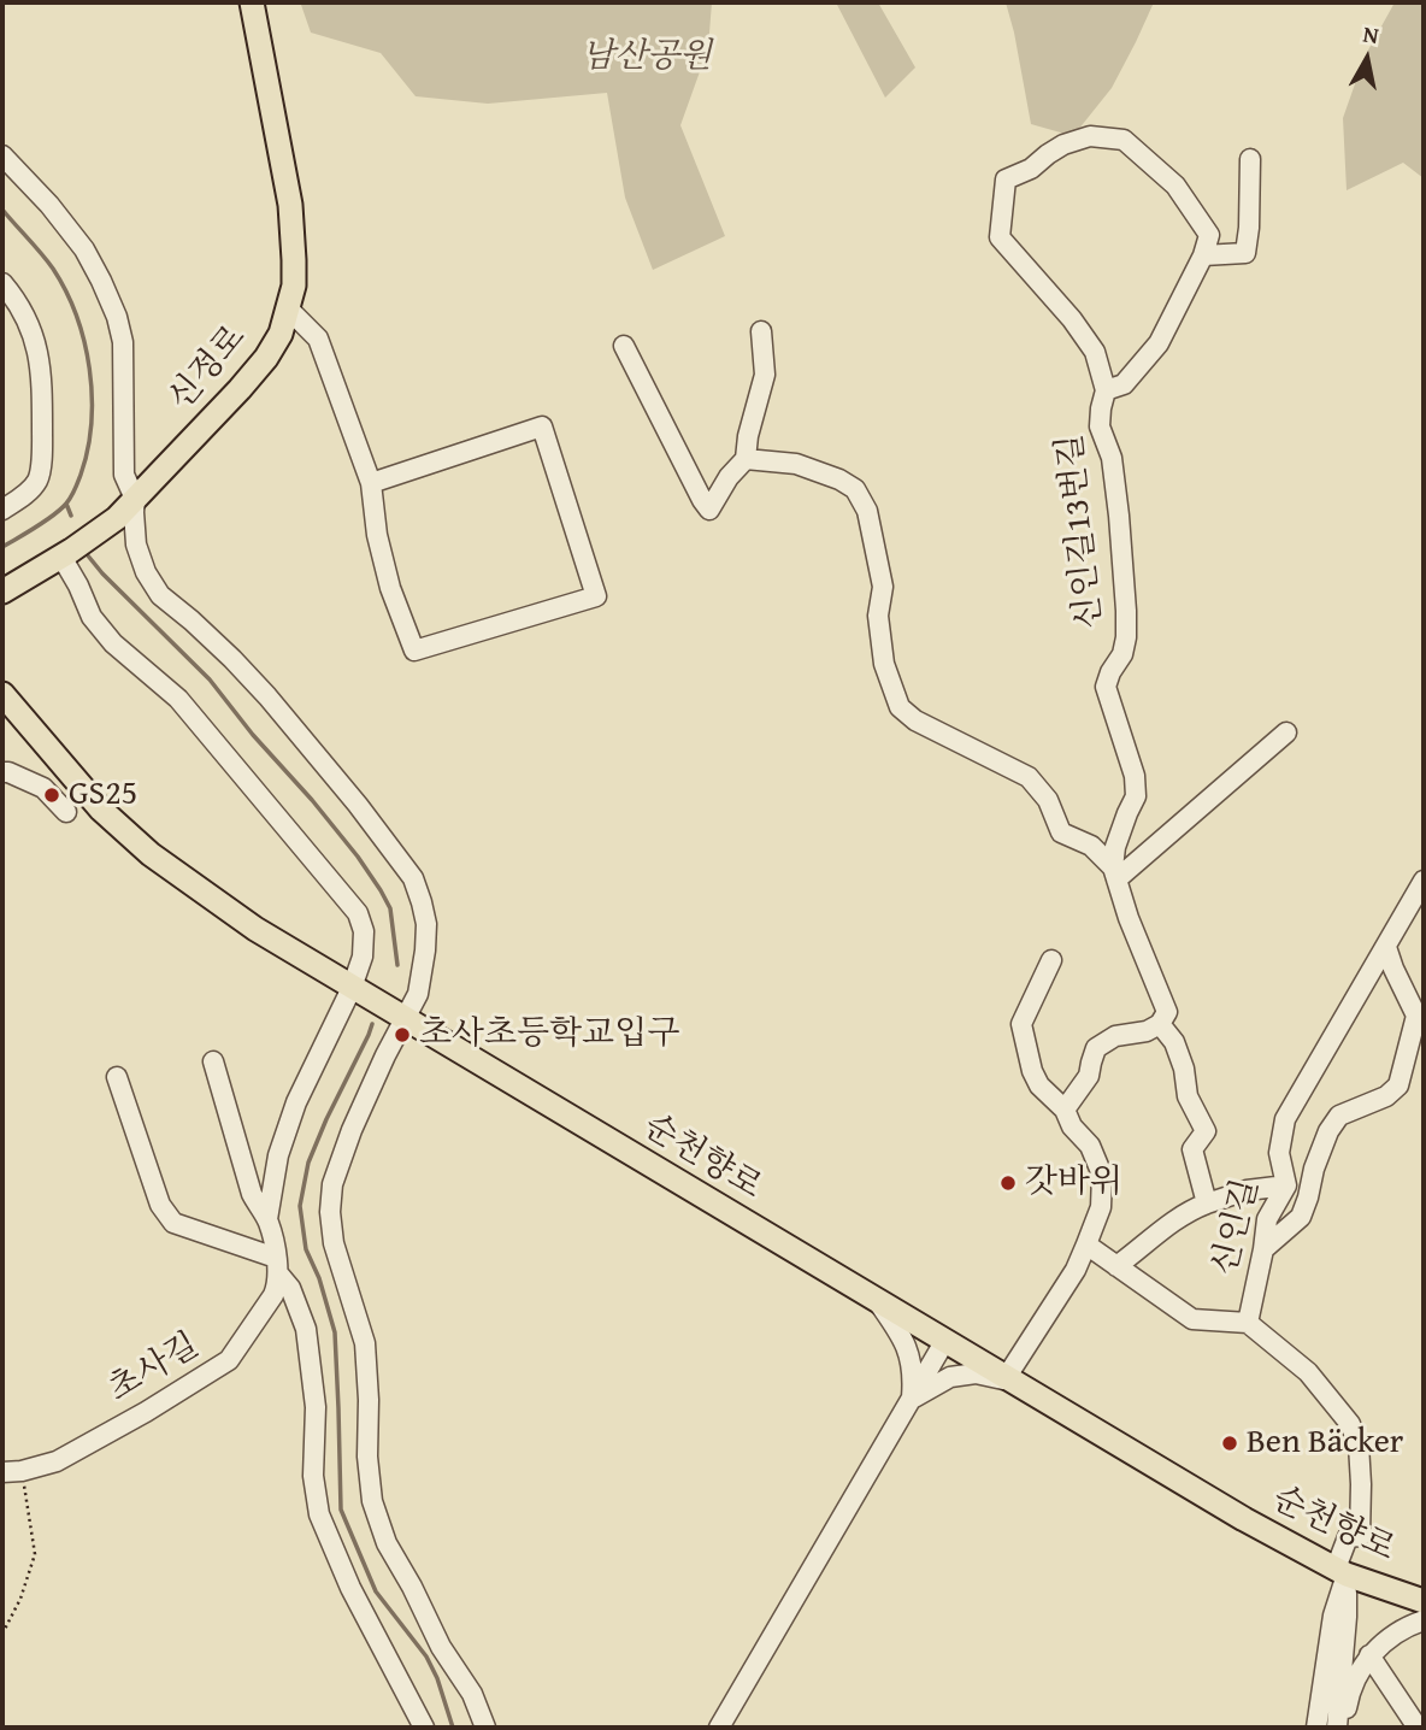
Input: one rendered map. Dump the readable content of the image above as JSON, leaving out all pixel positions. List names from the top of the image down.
{
  "streets": {
    "main road": ["신정로", "순천향로"],
    "street": ["신인길13번길", "신인길", "초사길"]
  },
  "crossings": [
    ["순천향로", "신인길"]
  ],
  "parks": ["남산공원"],
  "places": [
    "GS25",
    "초사초등학교입구",
    "갓바위",
    "Ben Bäcker"
  ],
  "north": "top"
}
